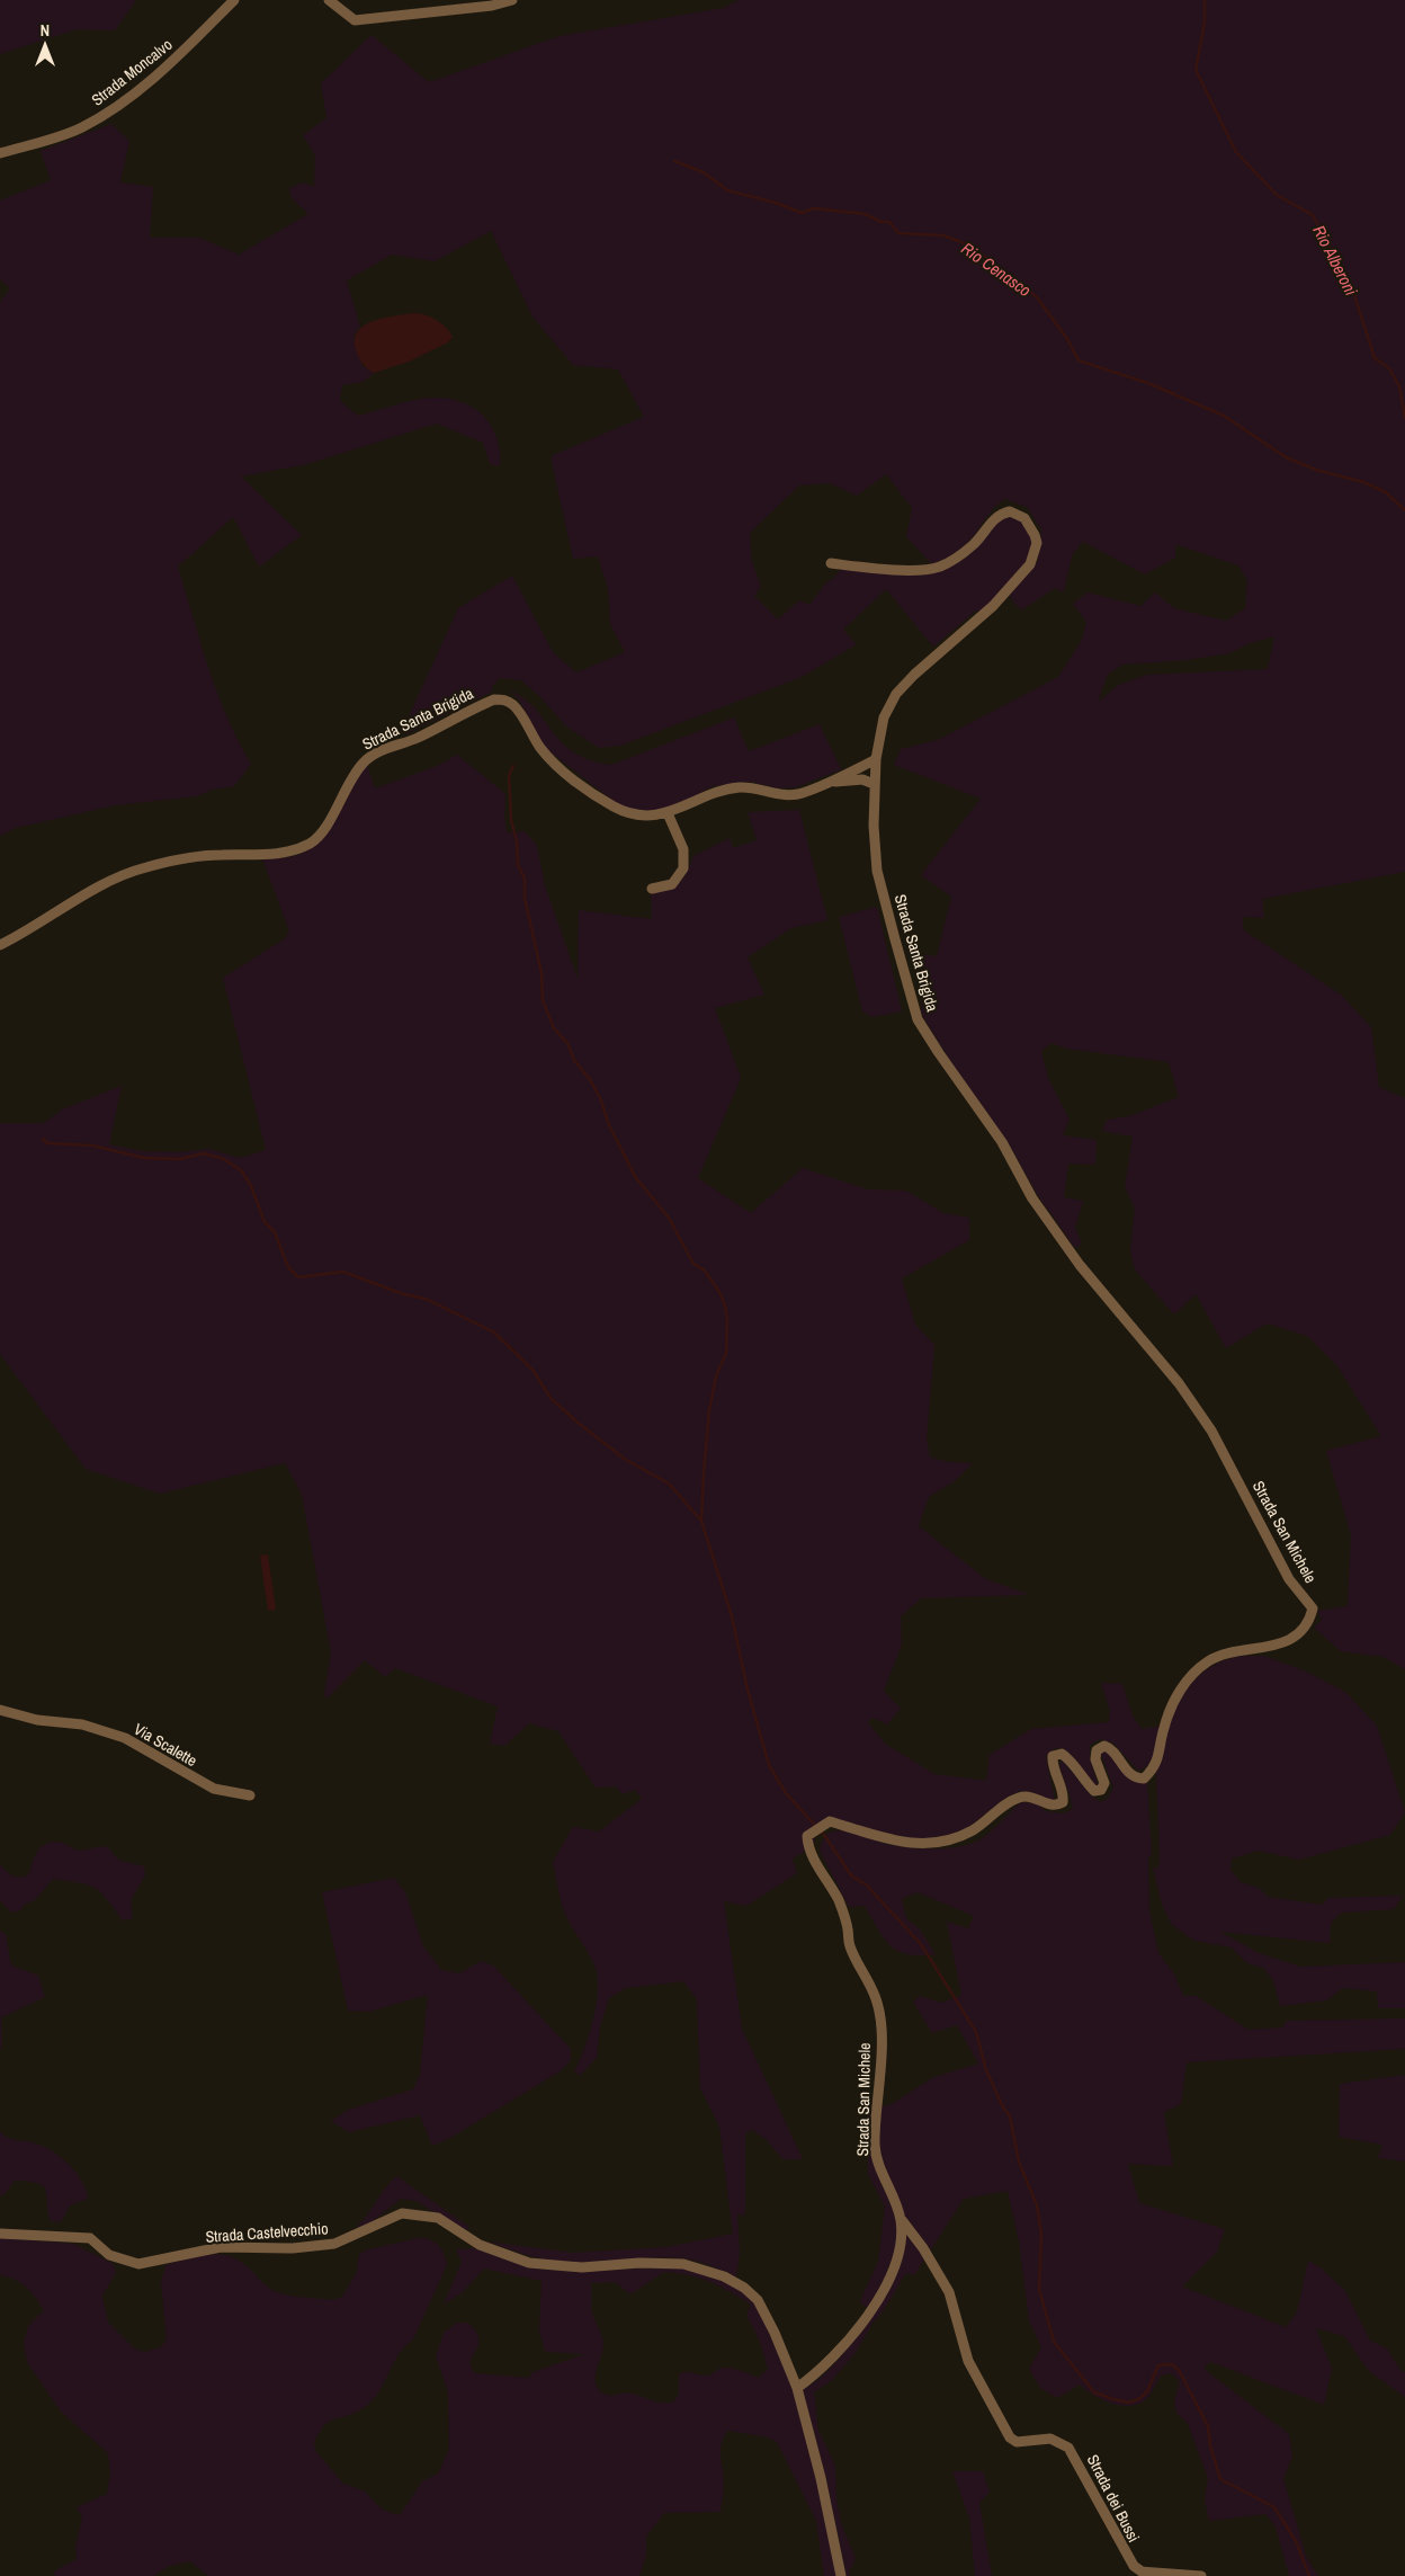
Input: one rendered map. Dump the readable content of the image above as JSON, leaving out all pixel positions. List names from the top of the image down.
{
  "streets": {
    "street": [
      "Strada Moncalvo",
      "Strada Santa Brigida",
      "Strada San Michele",
      "Via Scalette",
      "Strada Castelvecchio",
      "Strada dei Bussi"
    ]
  },
  "crossings": [
    ["Strada Santa Brigida", "Strada San Michele"],
    ["Strada San Michele", "Strada Castelvecchio"],
    ["Strada San Michele", "Strada dei Bussi"]
  ],
  "water": ["Rio Alberoni", "Rio Cenasco"],
  "north": "top"
}
